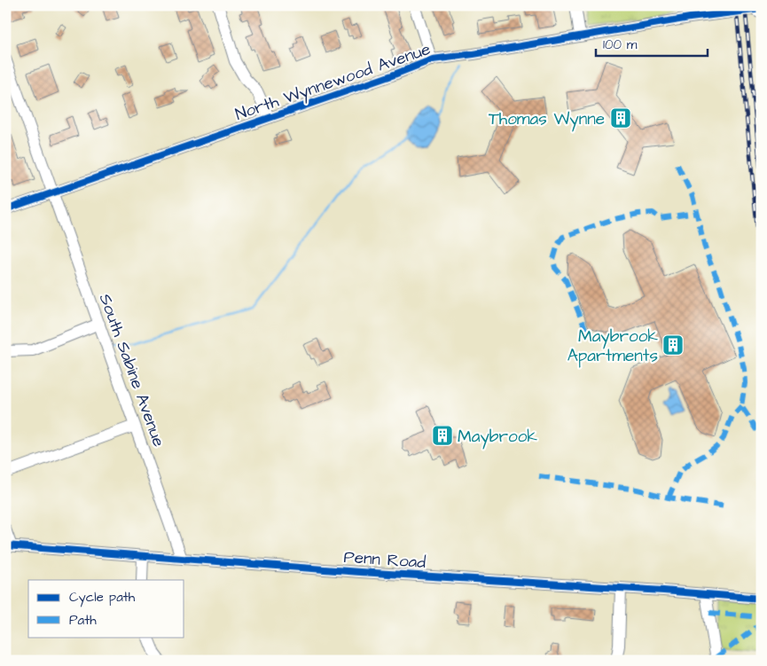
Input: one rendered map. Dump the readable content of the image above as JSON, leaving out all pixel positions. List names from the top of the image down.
{
  "streets": {
    "street": ["North Wynnewood Avenue", "South Sabine Avenue", "Penn Road"]
  },
  "crossings": [
    ["North Wynnewood Avenue", "South Sabine Avenue"],
    ["South Sabine Avenue", "Penn Road"]
  ],
  "places": {
    "building": ["Thomas Wynne", "Maybrook Apartments", "Maybrook"]
  },
  "legend": ["Cycle path", "Path"],
  "scale_bar": "100 m"
}
